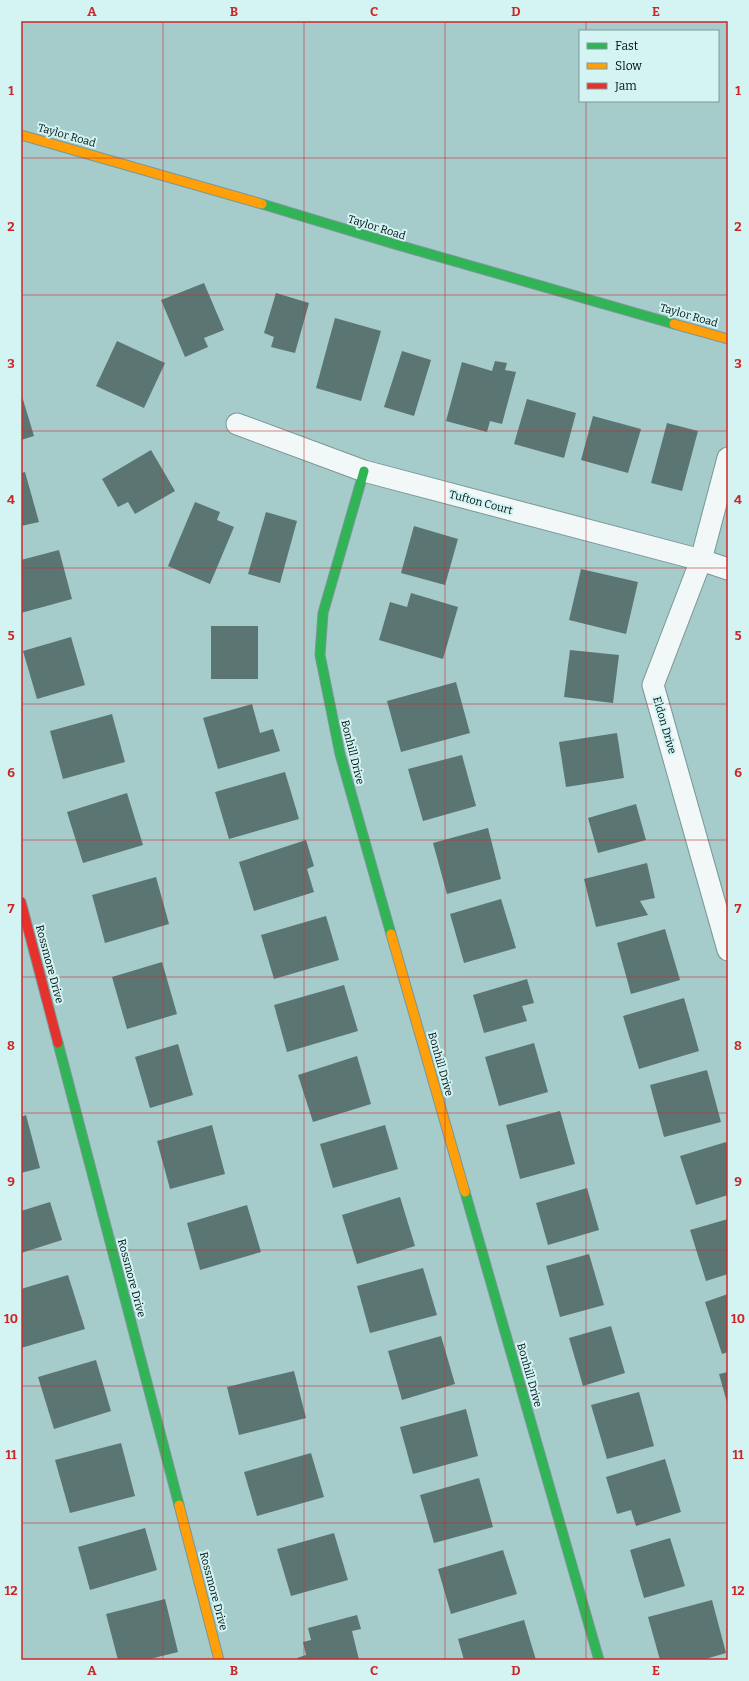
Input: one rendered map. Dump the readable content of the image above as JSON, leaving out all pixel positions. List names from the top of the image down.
{
  "streets": {
    "street": [
      "Taylor Road",
      "Tufton Court",
      "Eldon Drive",
      "Bonhill Drive",
      "Rossmore Drive"
    ]
  },
  "crossings": [
    ["Tufton Court", "Eldon Drive"],
    ["Tufton Court", "Bonhill Drive"]
  ],
  "legend": ["Fast", "Slow", "Jam"],
  "grid": {
    "columns": [
      "A",
      "B",
      "C",
      "D",
      "E"
    ],
    "rows": [
      "1",
      "2",
      "3",
      "4",
      "5",
      "6",
      "7",
      "8",
      "9",
      "10",
      "11",
      "12"
    ]
  }
}
